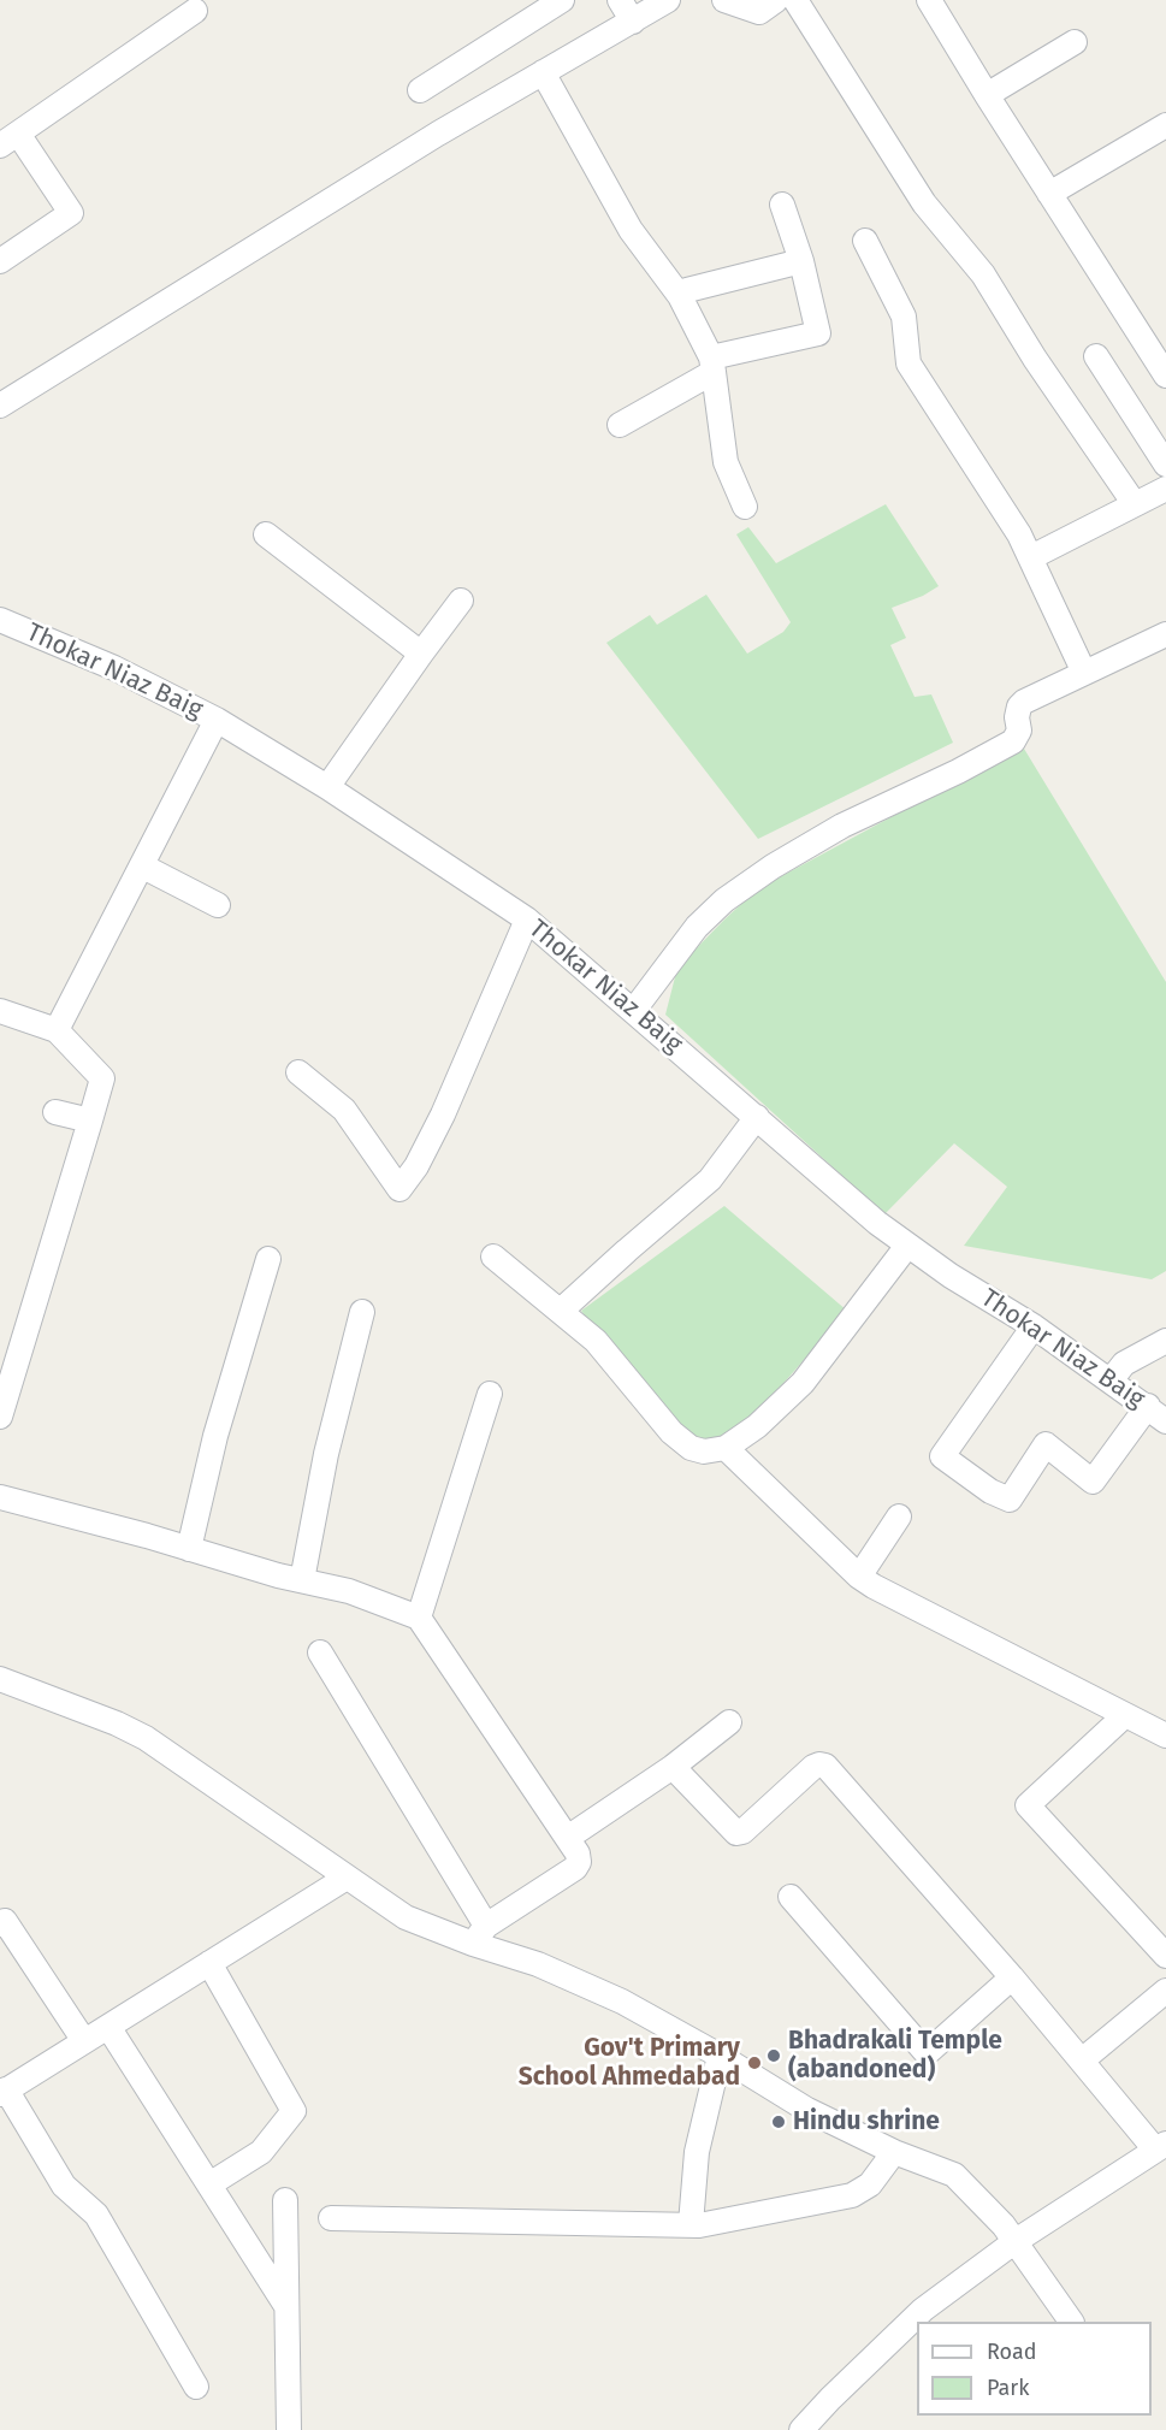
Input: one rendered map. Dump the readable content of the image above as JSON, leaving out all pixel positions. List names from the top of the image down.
{
  "streets": {
    "street": ["Thokar Niaz Baig"]
  },
  "places": ["Bhadrakali Temple (abandoned)", "Gov't Primary School Ahmedabad", "Hindu shrine"],
  "legend": ["Road", "Park"]
}
